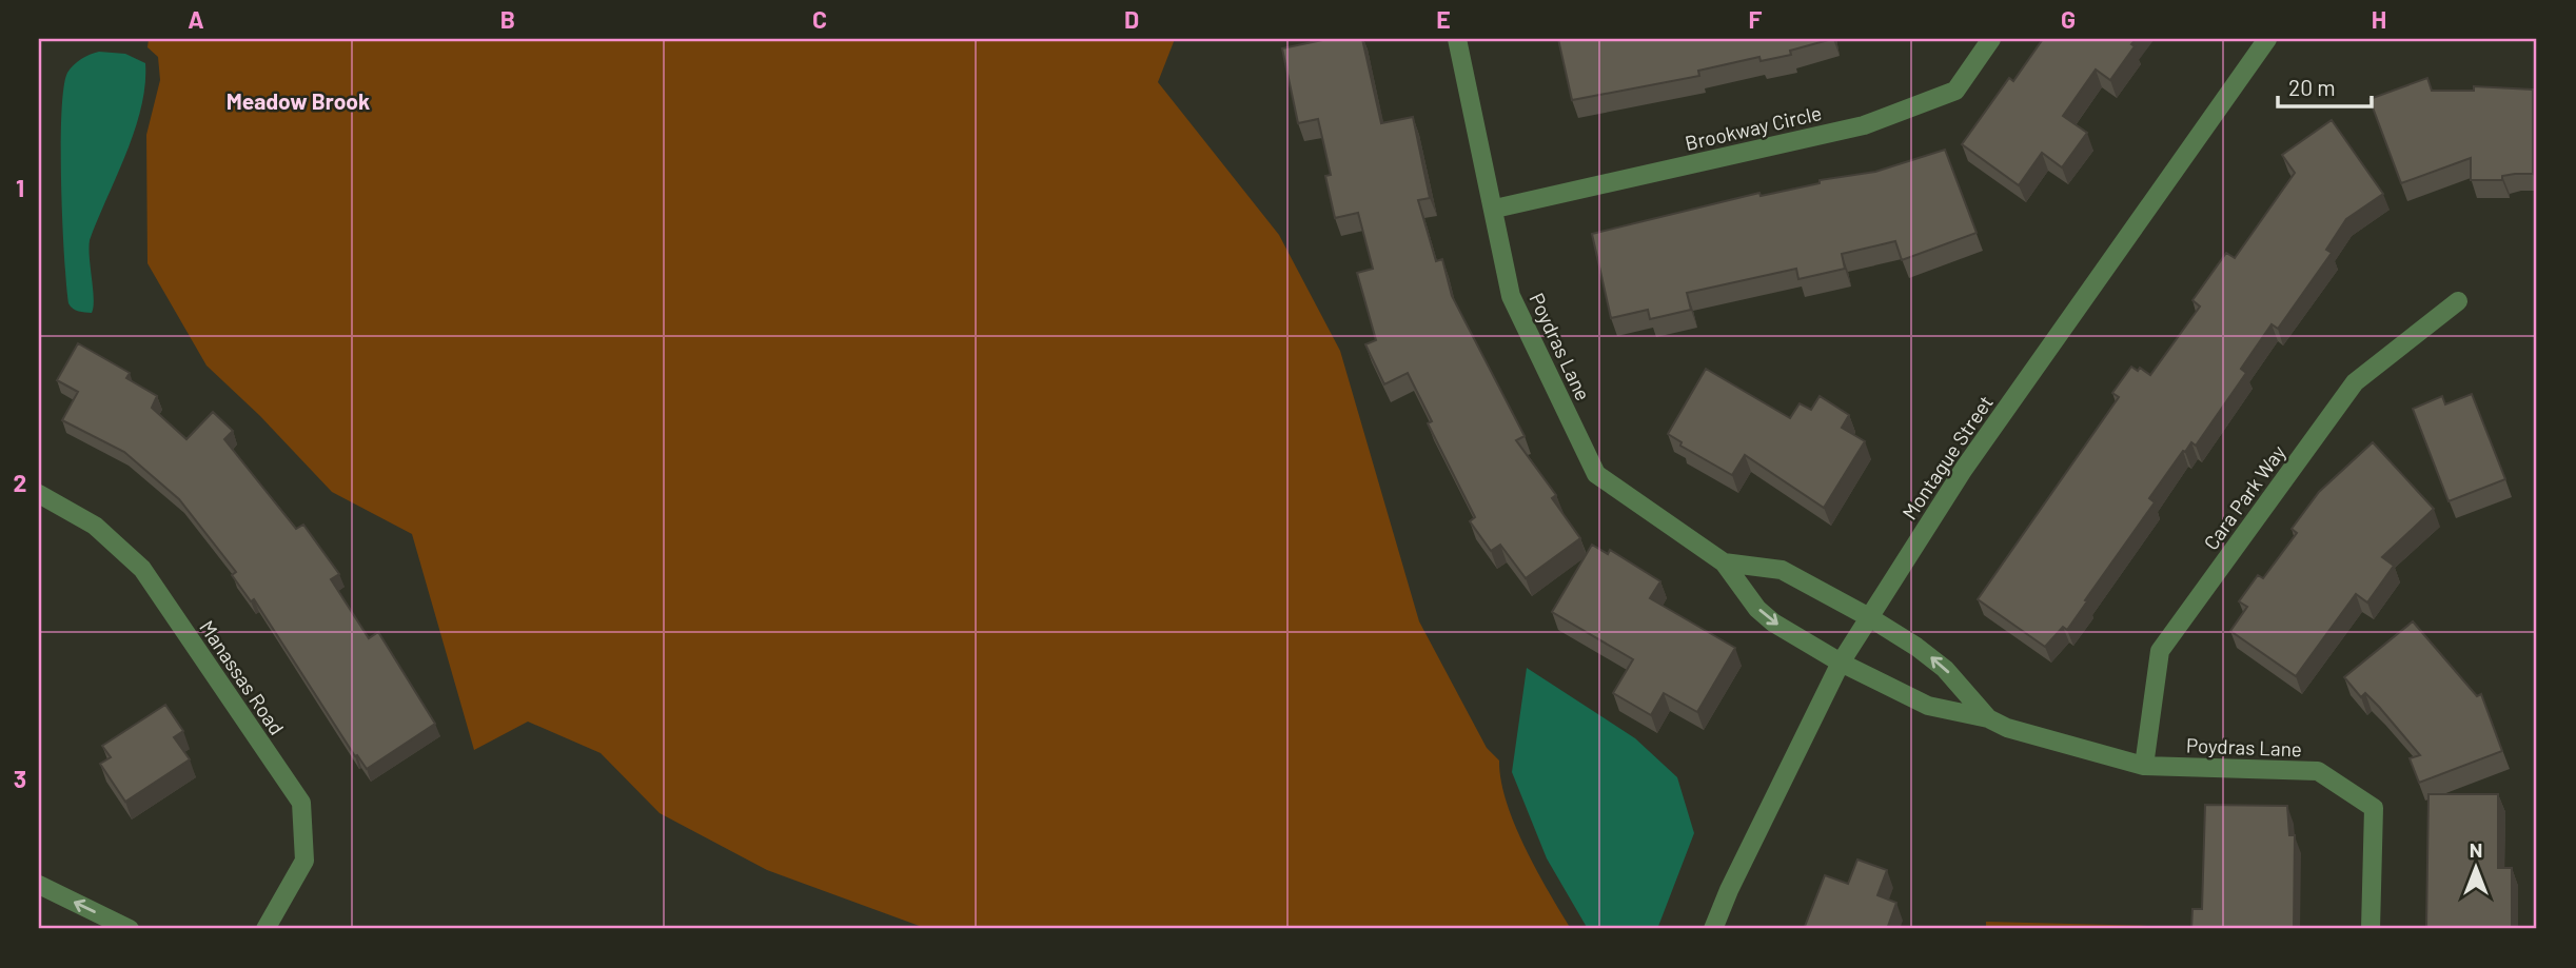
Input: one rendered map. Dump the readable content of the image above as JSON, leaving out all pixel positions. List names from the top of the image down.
{
  "streets": {
    "street": [
      "Brookway Circle",
      "Poydras Lane",
      "Montague Street",
      "Cara Park Way",
      "Manassas Road"
    ]
  },
  "crossings": [
    ["Brookway Circle", "Poydras Lane"],
    ["Poydras Lane", "Montague Street"],
    ["Poydras Lane", "Cara Park Way"]
  ],
  "districts": ["Meadow Brook"],
  "scale_bar": "20 m",
  "north": "top",
  "grid": {
    "columns": [
      "A",
      "B",
      "C",
      "D",
      "E",
      "F",
      "G",
      "H"
    ],
    "rows": ["1", "2", "3"]
  }
}
